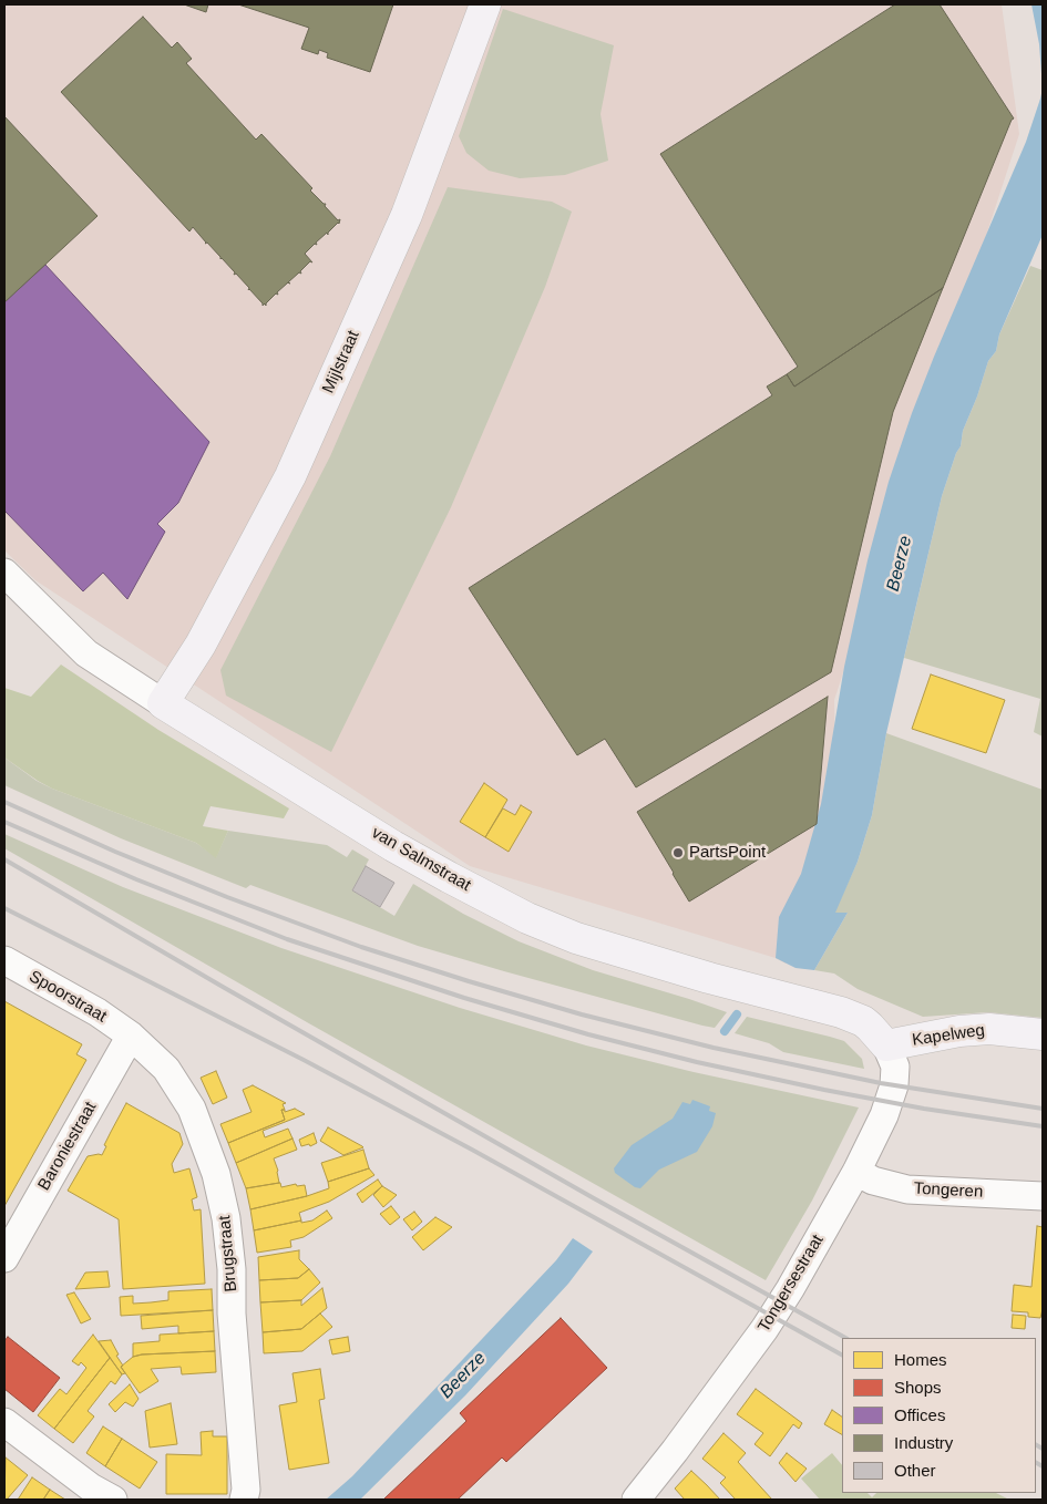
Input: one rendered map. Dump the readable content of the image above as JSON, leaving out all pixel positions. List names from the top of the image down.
{
  "streets": {
    "main road": ["Mijlstraat", "van Salmstraat", "Kapelweg"],
    "street": [
      "Spoorstraat",
      "Baroniestraat",
      "Tongeren",
      "Brugstraat",
      "Tongersestraat"
    ]
  },
  "crossings": [
    ["Mijlstraat", "van Salmstraat"],
    ["van Salmstraat", "Kapelweg"],
    ["van Salmstraat", "Tongersestraat"],
    ["Spoorstraat", "Baroniestraat"],
    ["Spoorstraat", "Brugstraat"],
    ["Kapelweg", "Tongersestraat"],
    ["Baroniestraat", "Brugstraat"],
    ["Tongeren", "Tongersestraat"]
  ],
  "water": ["Beerze"],
  "places": ["PartsPoint"],
  "legend": [
    "Homes",
    "Shops",
    "Offices",
    "Industry",
    "Other"
  ]
}
